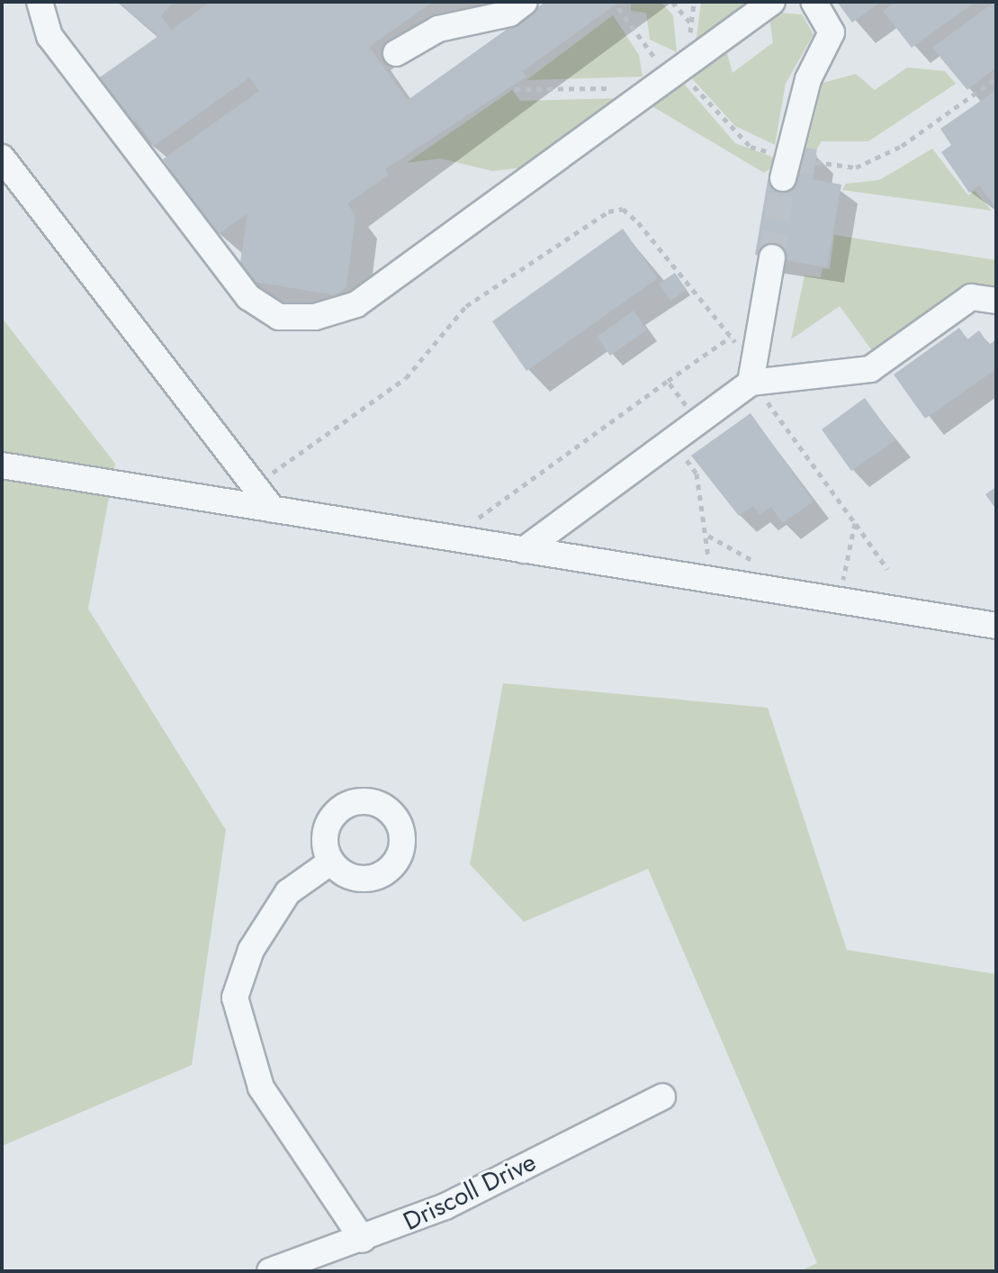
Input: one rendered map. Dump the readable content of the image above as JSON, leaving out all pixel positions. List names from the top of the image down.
{
  "streets": {
    "street": ["Driscoll Drive"]
  }
}
